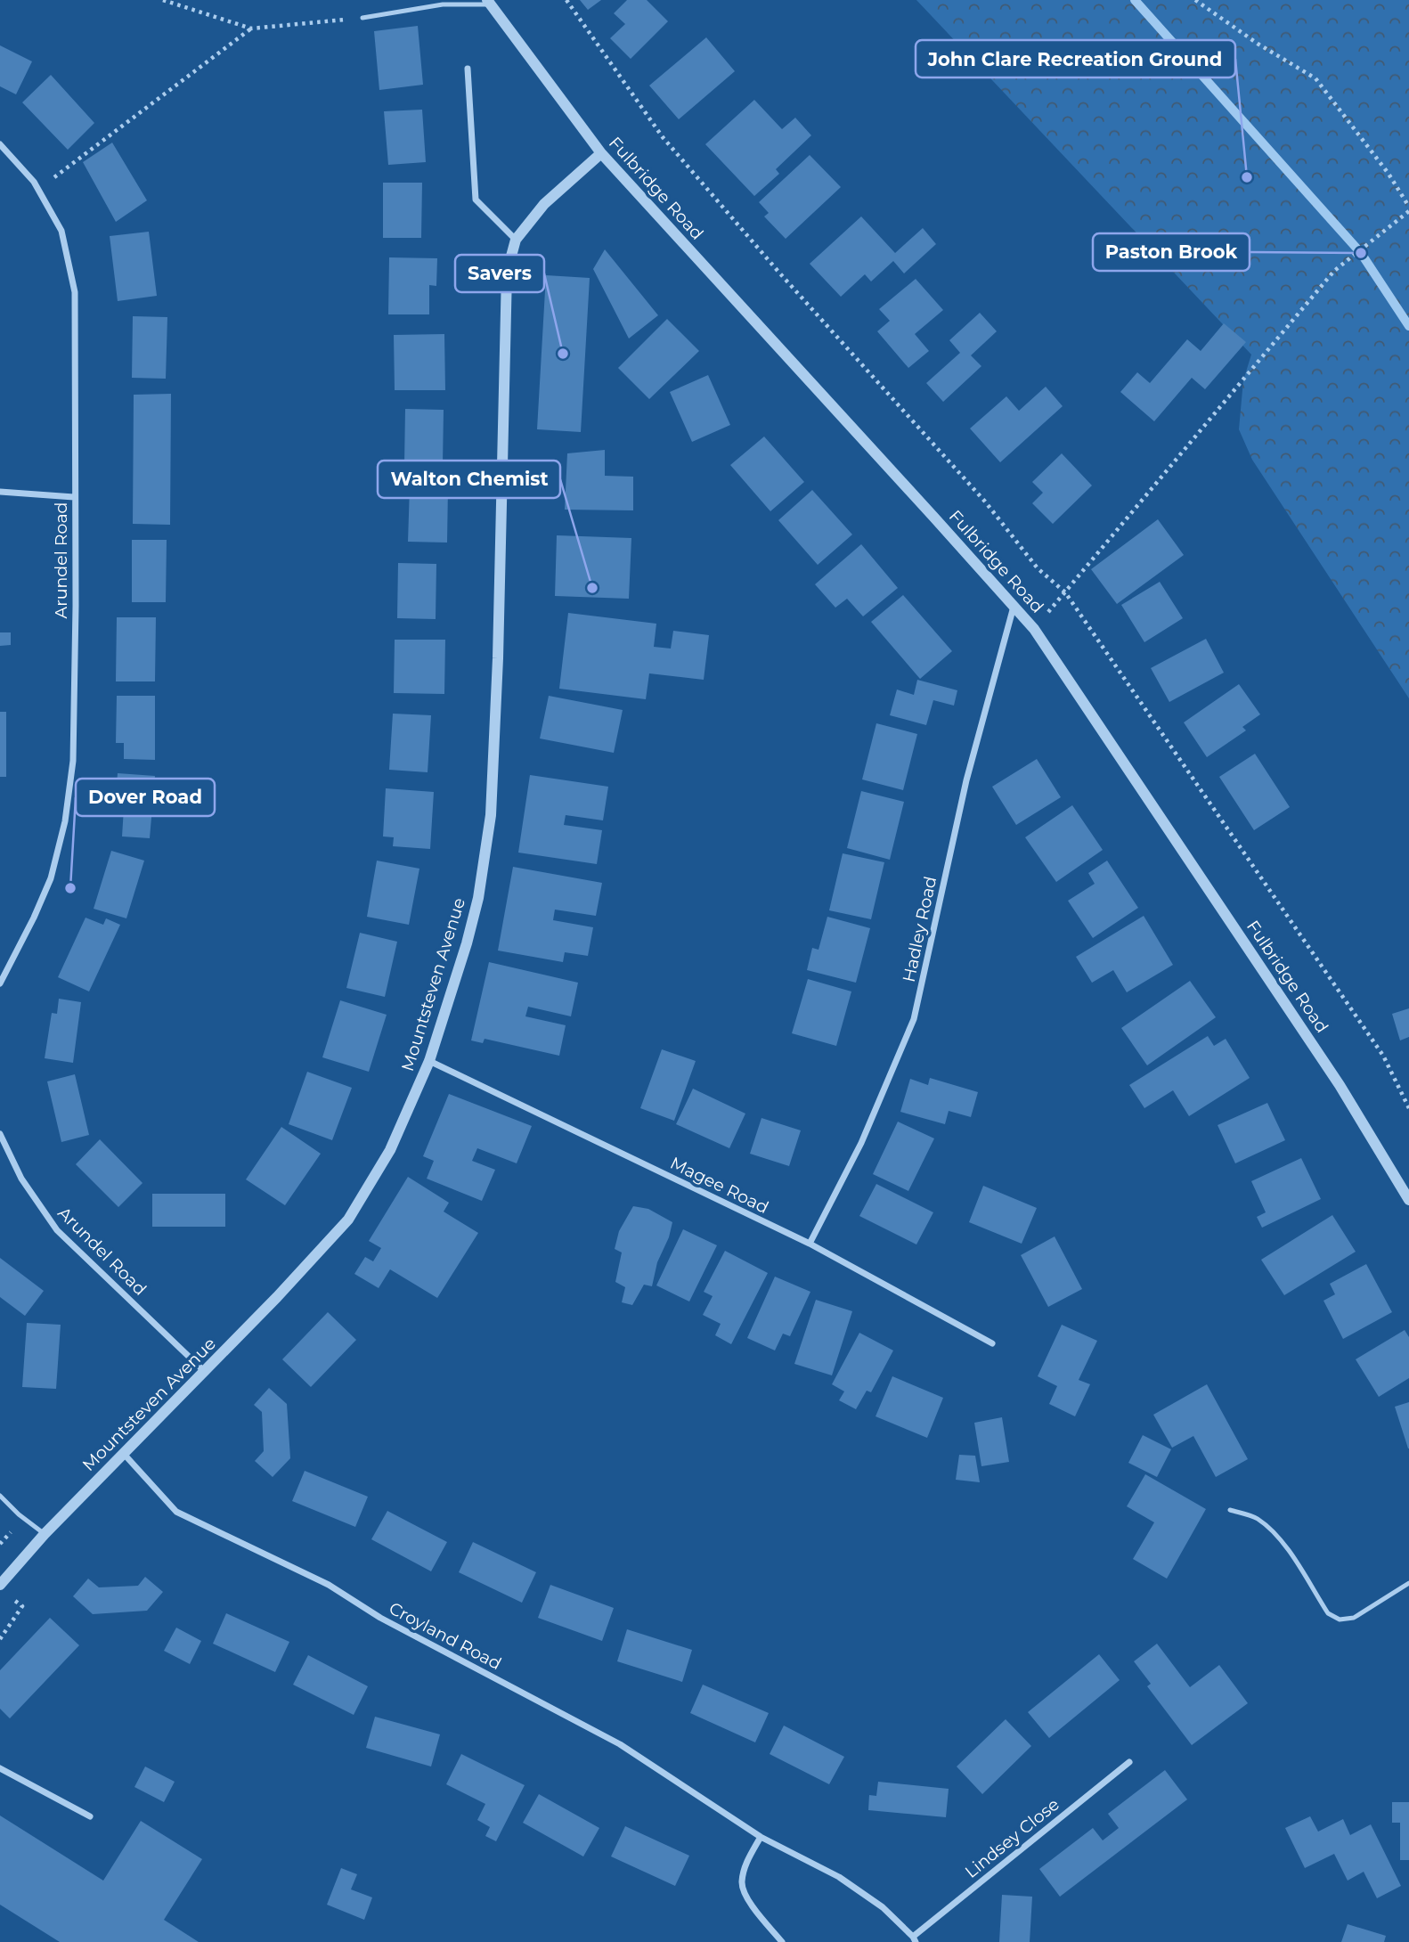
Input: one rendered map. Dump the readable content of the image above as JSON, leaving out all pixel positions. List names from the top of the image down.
{
  "streets": {
    "street": [
      "Fulbridge Road",
      "Arundel Road",
      "Hadley Road",
      "Mountsteven Avenue",
      "Magee Road",
      "Croyland Road",
      "Lindsey Close"
    ]
  },
  "crossings": [
    ["Fulbridge Road", "Hadley Road"],
    ["Fulbridge Road", "Mountsteven Avenue"],
    ["Arundel Road", "Mountsteven Avenue"],
    ["Hadley Road", "Magee Road"],
    ["Mountsteven Avenue", "Magee Road"],
    ["Mountsteven Avenue", "Croyland Road"],
    ["Croyland Road", "Lindsey Close"]
  ],
  "places": [
    "John Clare Recreation Ground",
    "Paston Brook",
    "Savers",
    "Walton Chemist",
    "Dover Road"
  ]
}
